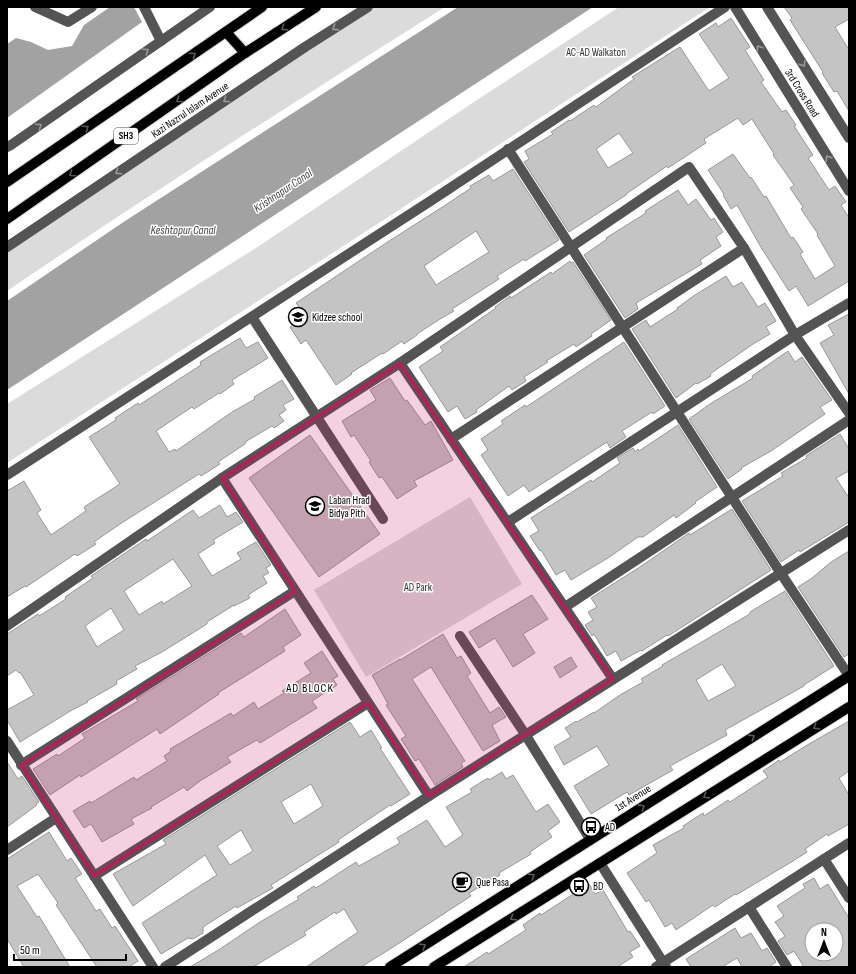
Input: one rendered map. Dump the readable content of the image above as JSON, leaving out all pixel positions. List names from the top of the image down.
{
  "streets": {
    "main road": ["Kazi Nazrul Islam Avenue", "SH3", "1st Avenue"],
    "street": ["3rd Cross Road"]
  },
  "districts": ["AD BLOCK"],
  "water": ["Krishnapur Canal", "Keshtopur Canal"],
  "parks": ["AC-AD Walkaton", "AD Park"],
  "places": {
    "school or university": ["Kidzee school", "Laban Hrad Bidya Pith"],
    "bus stop": ["AD", "BD"],
    "cafe": ["Que Pasa"]
  },
  "scale_bar": "50 m",
  "north": "top"
}
